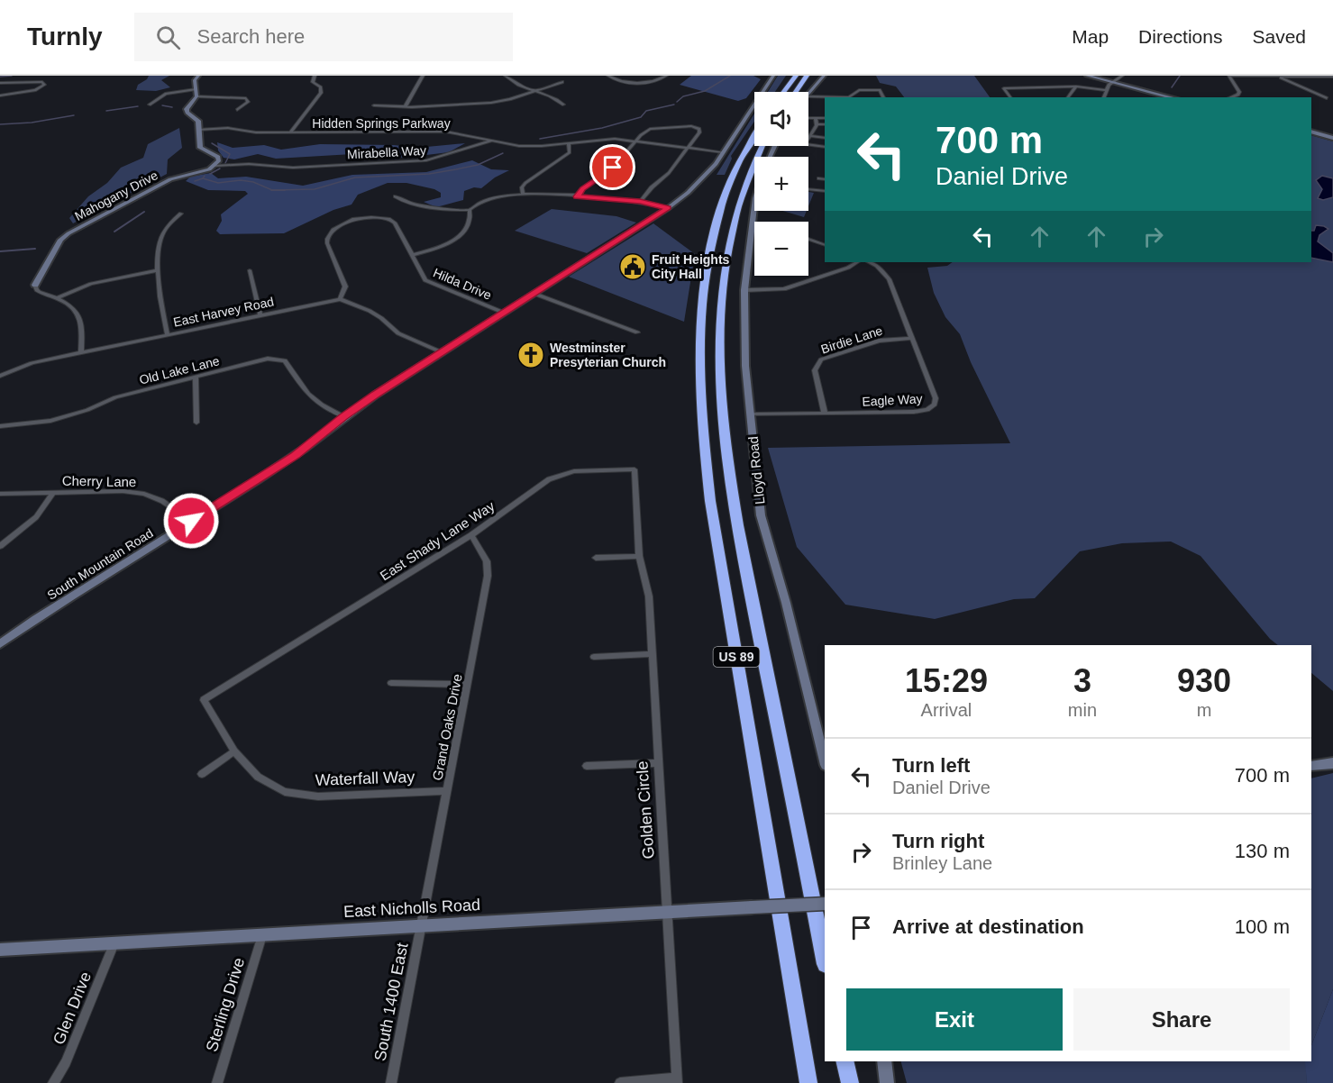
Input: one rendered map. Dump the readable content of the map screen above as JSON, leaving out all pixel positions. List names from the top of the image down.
{
  "streets": {
    "highway": ["US 89"],
    "street": [
      "Hidden Springs Parkway",
      "Mirabella Way",
      "Mahogany Drive",
      "Hilda Drive",
      "East Harvey Road",
      "Birdie Lane",
      "Old Lake Lane",
      "Eagle Way",
      "Lloyd Road",
      "Cherry Lane",
      "East Shady Lane Way",
      "South Mountain Road",
      "Grand Oaks Drive",
      "Waterfall Way",
      "Golden Circle",
      "East Nicholls Road",
      "South 1400 East",
      "Sterling Drive",
      "Glen Drive"
    ]
  },
  "crossings": [
    ["Hidden Springs Parkway", "Mirabella Way"],
    ["Hidden Springs Parkway", "South Mountain Road"],
    ["Mirabella Way", "Mahogany Drive"],
    ["Mahogany Drive", "East Harvey Road"],
    ["Hilda Drive", "East Harvey Road"],
    ["Hilda Drive", "South Mountain Road"],
    ["Birdie Lane", "Eagle Way"],
    ["Old Lake Lane", "South Mountain Road"],
    ["Eagle Way", "Lloyd Road"],
    ["Cherry Lane", "South Mountain Road"],
    ["East Shady Lane Way", "Grand Oaks Drive"],
    ["East Shady Lane Way", "Waterfall Way"],
    ["East Shady Lane Way", "Golden Circle"],
    ["Grand Oaks Drive", "Waterfall Way"],
    ["Grand Oaks Drive", "East Nicholls Road"],
    ["Grand Oaks Drive", "South 1400 East"],
    ["Golden Circle", "East Nicholls Road"],
    ["East Nicholls Road", "South 1400 East"],
    ["East Nicholls Road", "Sterling Drive"],
    ["East Nicholls Road", "Glen Drive"]
  ],
  "places": {
    "public building": ["Fruit Heights City Hall"],
    "church": ["Westminster Presyterian Church"]
  },
  "page": {
    "header": "Turnly",
    "search": "Search here",
    "nav": ["Map", "Directions", "Saved"],
    "map_buttons": ["+", "−"],
    "turn": ["700 m", "Daniel Drive"],
    "eta": [
      "15:29",
      "Arrival",
      "3",
      "min",
      "930",
      "m"
    ],
    "list": [
      {
        "name": "Turn left",
        "note": "Daniel Drive",
        "value": "700 m"
      },
      {
        "name": "Turn right",
        "note": "Brinley Lane",
        "value": "130 m"
      },
      {
        "name": "Arrive at destination",
        "value": "100 m"
      }
    ],
    "buttons": ["Exit", "Share"]
  }
}
